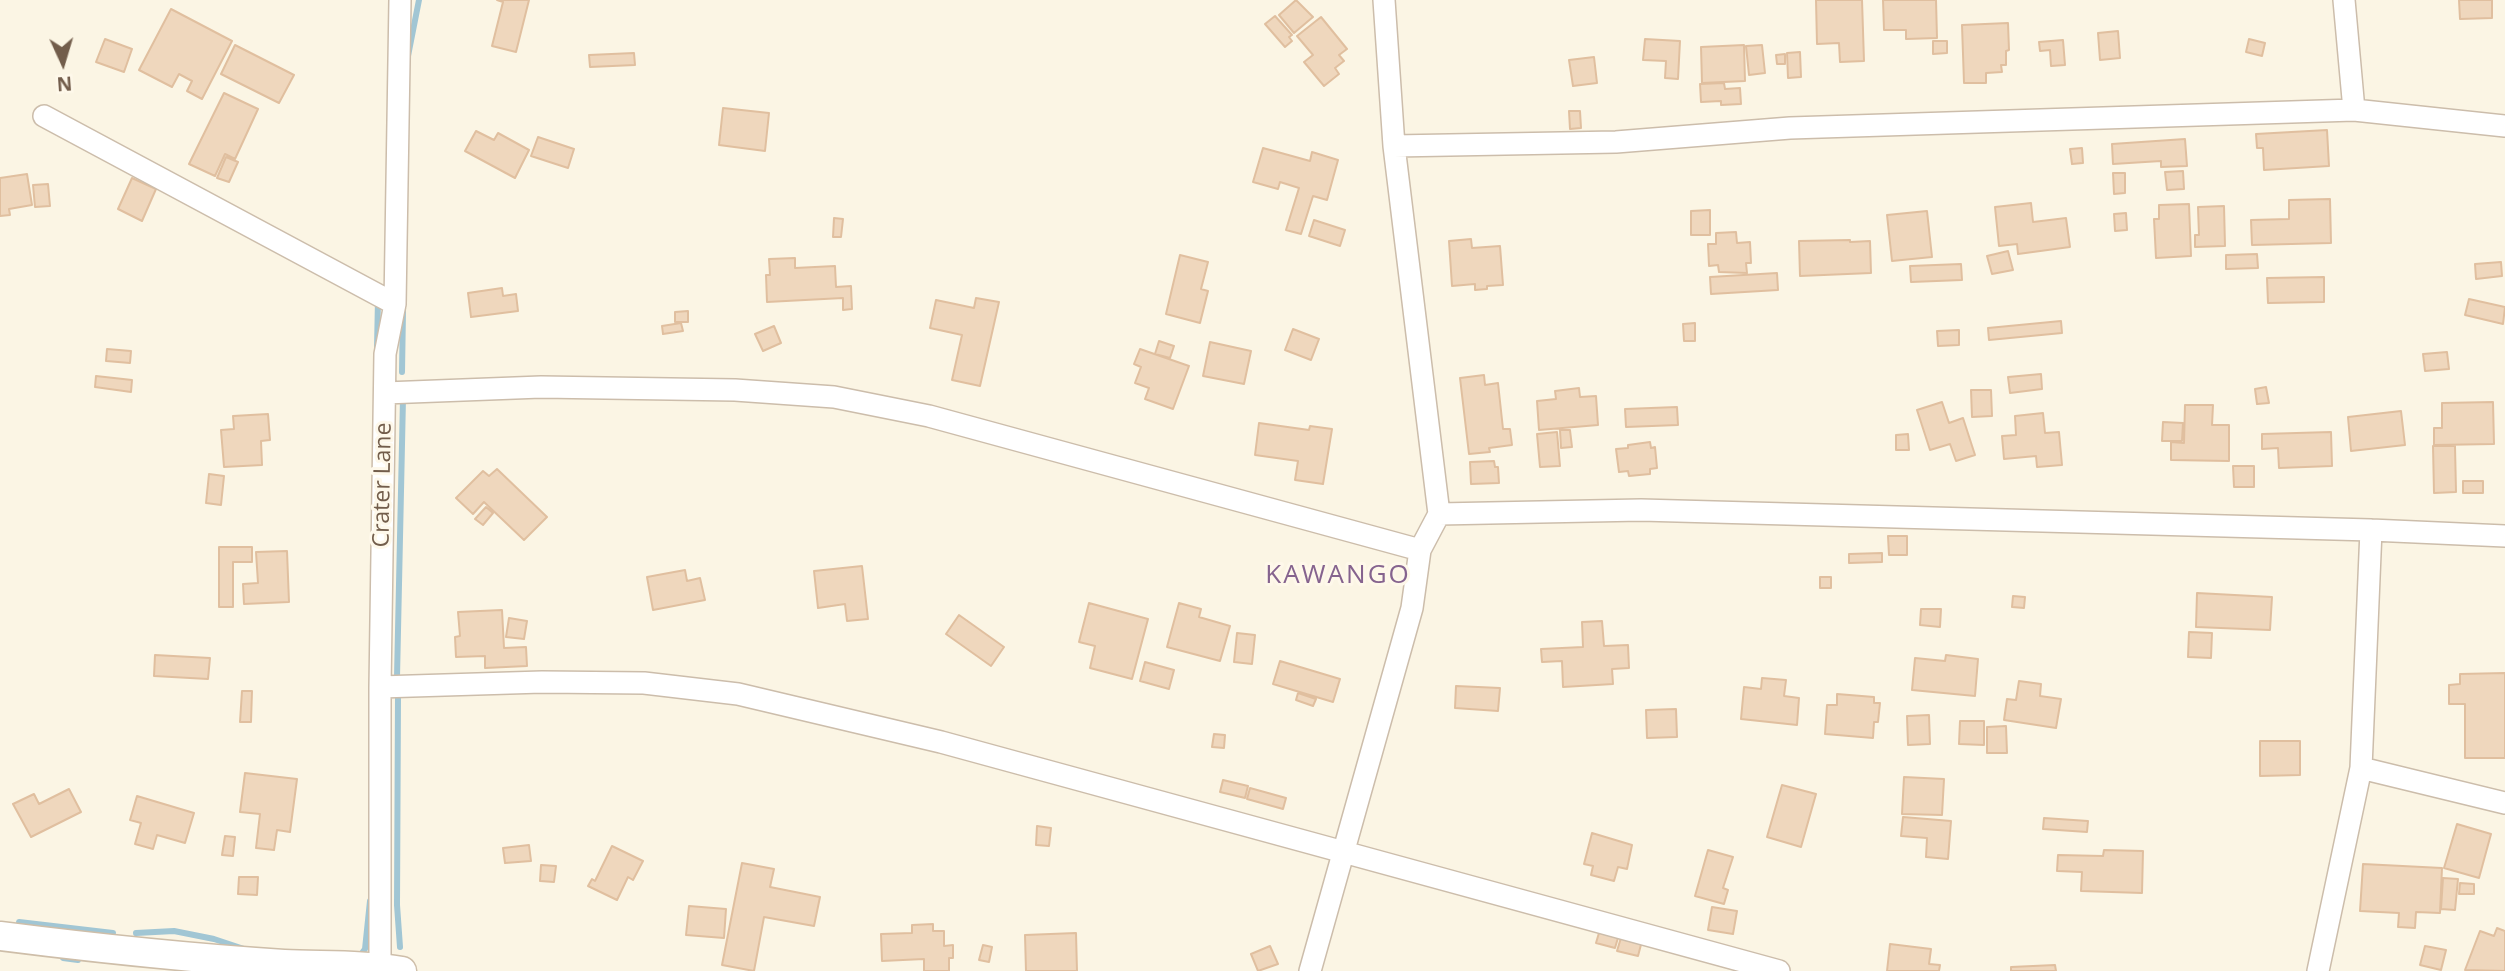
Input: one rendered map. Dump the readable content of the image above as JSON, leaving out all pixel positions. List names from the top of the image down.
{
  "streets": {
    "street": ["Crater Lane"]
  },
  "districts": ["KAWANGO"],
  "north": "bottom"
}
